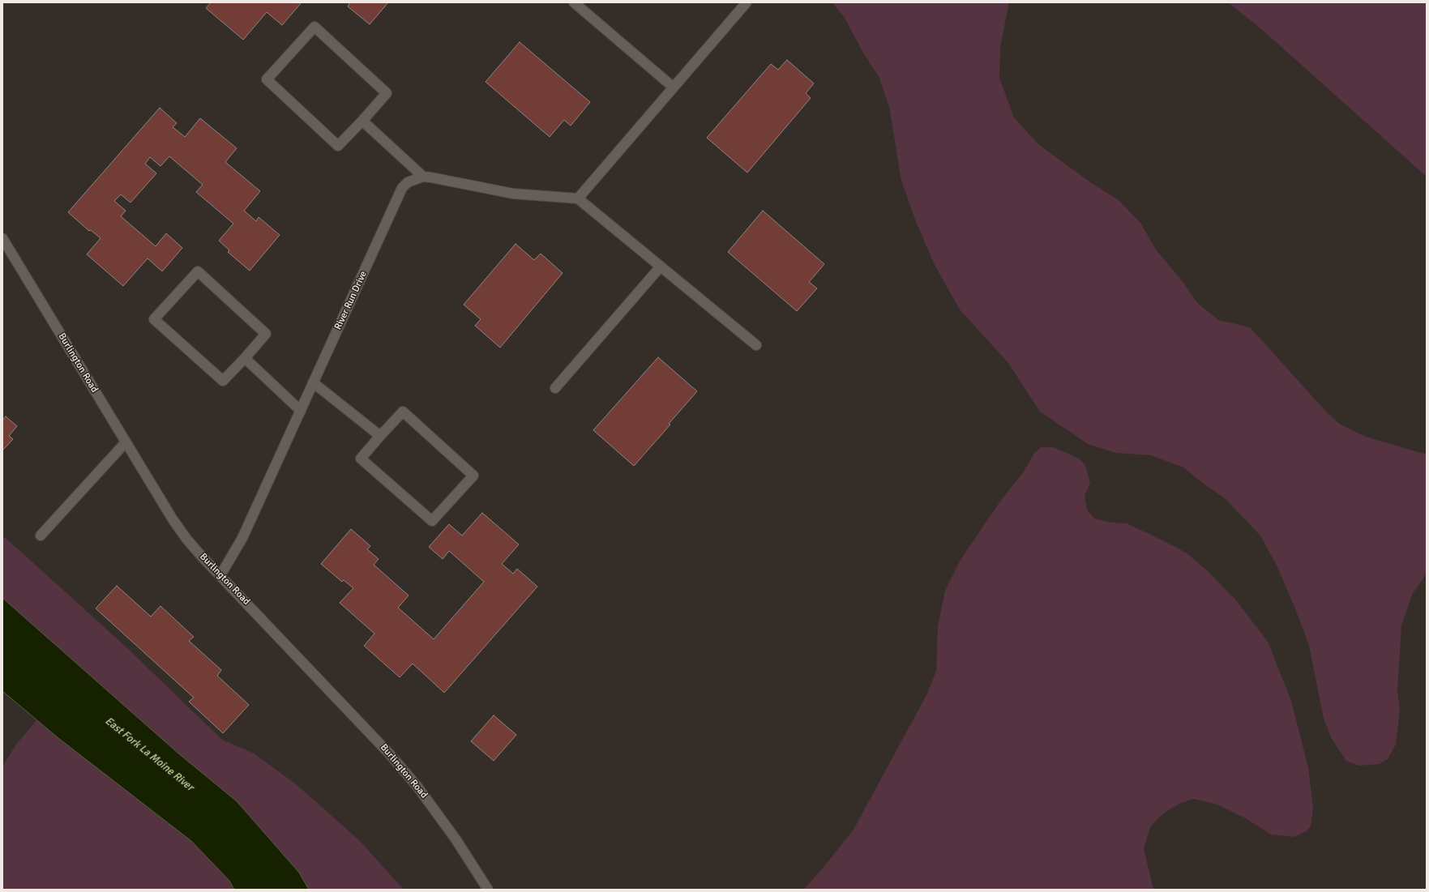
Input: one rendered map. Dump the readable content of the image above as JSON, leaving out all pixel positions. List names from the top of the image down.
{
  "streets": {
    "street": ["River Run Drive", "Burlington Road"]
  },
  "crossings": [
    ["River Run Drive", "Burlington Road"]
  ],
  "water": ["East Fork La Moine River"]
}
